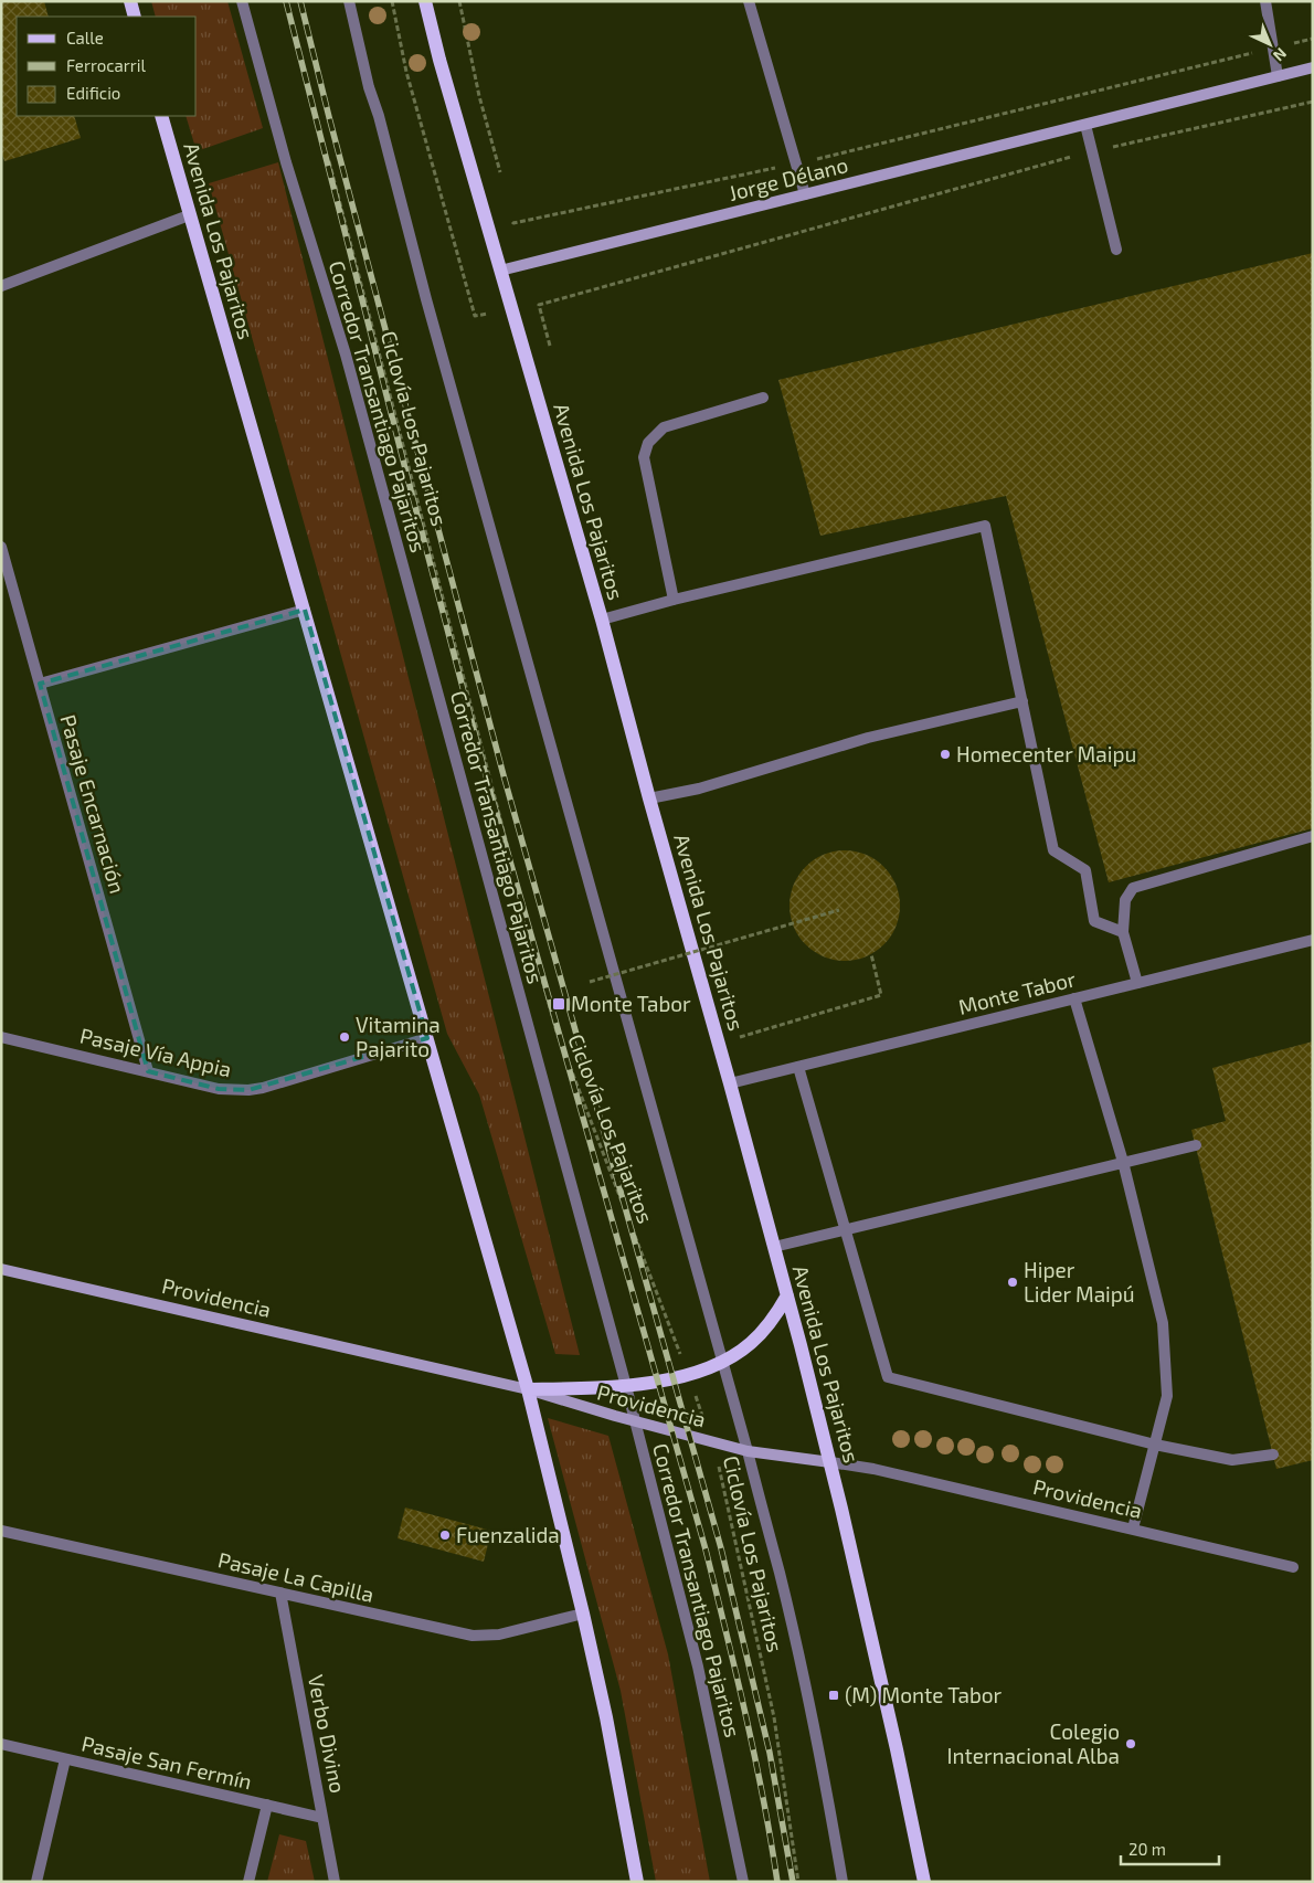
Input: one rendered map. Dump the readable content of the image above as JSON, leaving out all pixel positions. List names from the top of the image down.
{
  "streets": {
    "main road": ["Avenida Los Pajaritos"],
    "street": [
      "Jorge Délano",
      "Corredor Transantiago Pajaritos",
      "Pasaje Encarnación",
      "Monte Tabor",
      "Pasaje Vía Appia",
      "Providencia",
      "Pasaje La Capilla",
      "Verbo Divino",
      "Pasaje San Fermín"
    ],
    "path": ["Ciclovía Los Pajaritos"]
  },
  "crossings": [
    ["Jorge Délano", "Avenida Los Pajaritos"],
    ["Avenida Los Pajaritos", "Monte Tabor"],
    ["Avenida Los Pajaritos", "Pasaje Vía Appia"],
    ["Avenida Los Pajaritos", "Providencia"],
    ["Avenida Los Pajaritos", "Pasaje La Capilla"],
    ["Corredor Transantiago Pajaritos", "Providencia"],
    ["Ciclovía Los Pajaritos", "Providencia"],
    ["Pasaje Encarnación", "Pasaje Vía Appia"],
    ["Pasaje La Capilla", "Verbo Divino"],
    ["Verbo Divino", "Pasaje San Fermín"]
  ],
  "places": {
    "other": [
      "Homecenter Maipu",
      "Vitamina Pajarito",
      "Hiper Lider Maipú",
      "Fuenzalida",
      "Colegio Internacional Alba"
    ],
    "transit": ["Monte Tabor", "(M) Monte Tabor"]
  },
  "legend": ["Calle", "Ferrocarril", "Edificio"],
  "scale_bar": "20 m",
  "north": "bottom right"
}
